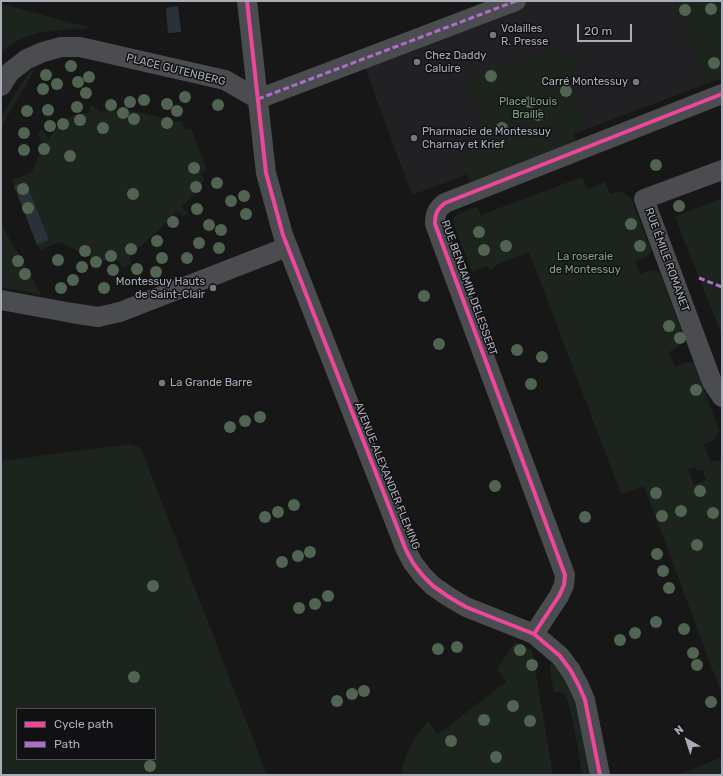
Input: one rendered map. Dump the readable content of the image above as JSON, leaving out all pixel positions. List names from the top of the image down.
{
  "streets": {
    "street": [
      "PLACE GUTENBERG",
      "RUE ÉMILE ROMANET",
      "RUE BENJAMIN DELESSERT",
      "AVENUE ALEXANDER FLEMING"
    ]
  },
  "crossings": [
    ["RUE BENJAMIN DELESSERT", "AVENUE ALEXANDER FLEMING"]
  ],
  "parks": ["Place Louis Braille", "La roseraie de Montessuy"],
  "places": [
    "Volailles R. Presse",
    "Chez Daddy Caluire",
    "Carré Montessuy",
    "Pharmacie de Montessuy Charnay et Krief",
    "Montessuy Hauts de Saint-Clair",
    "La Grande Barre"
  ],
  "legend": ["Cycle path", "Path"],
  "scale_bar": "20 m",
  "north": "top left"
}
